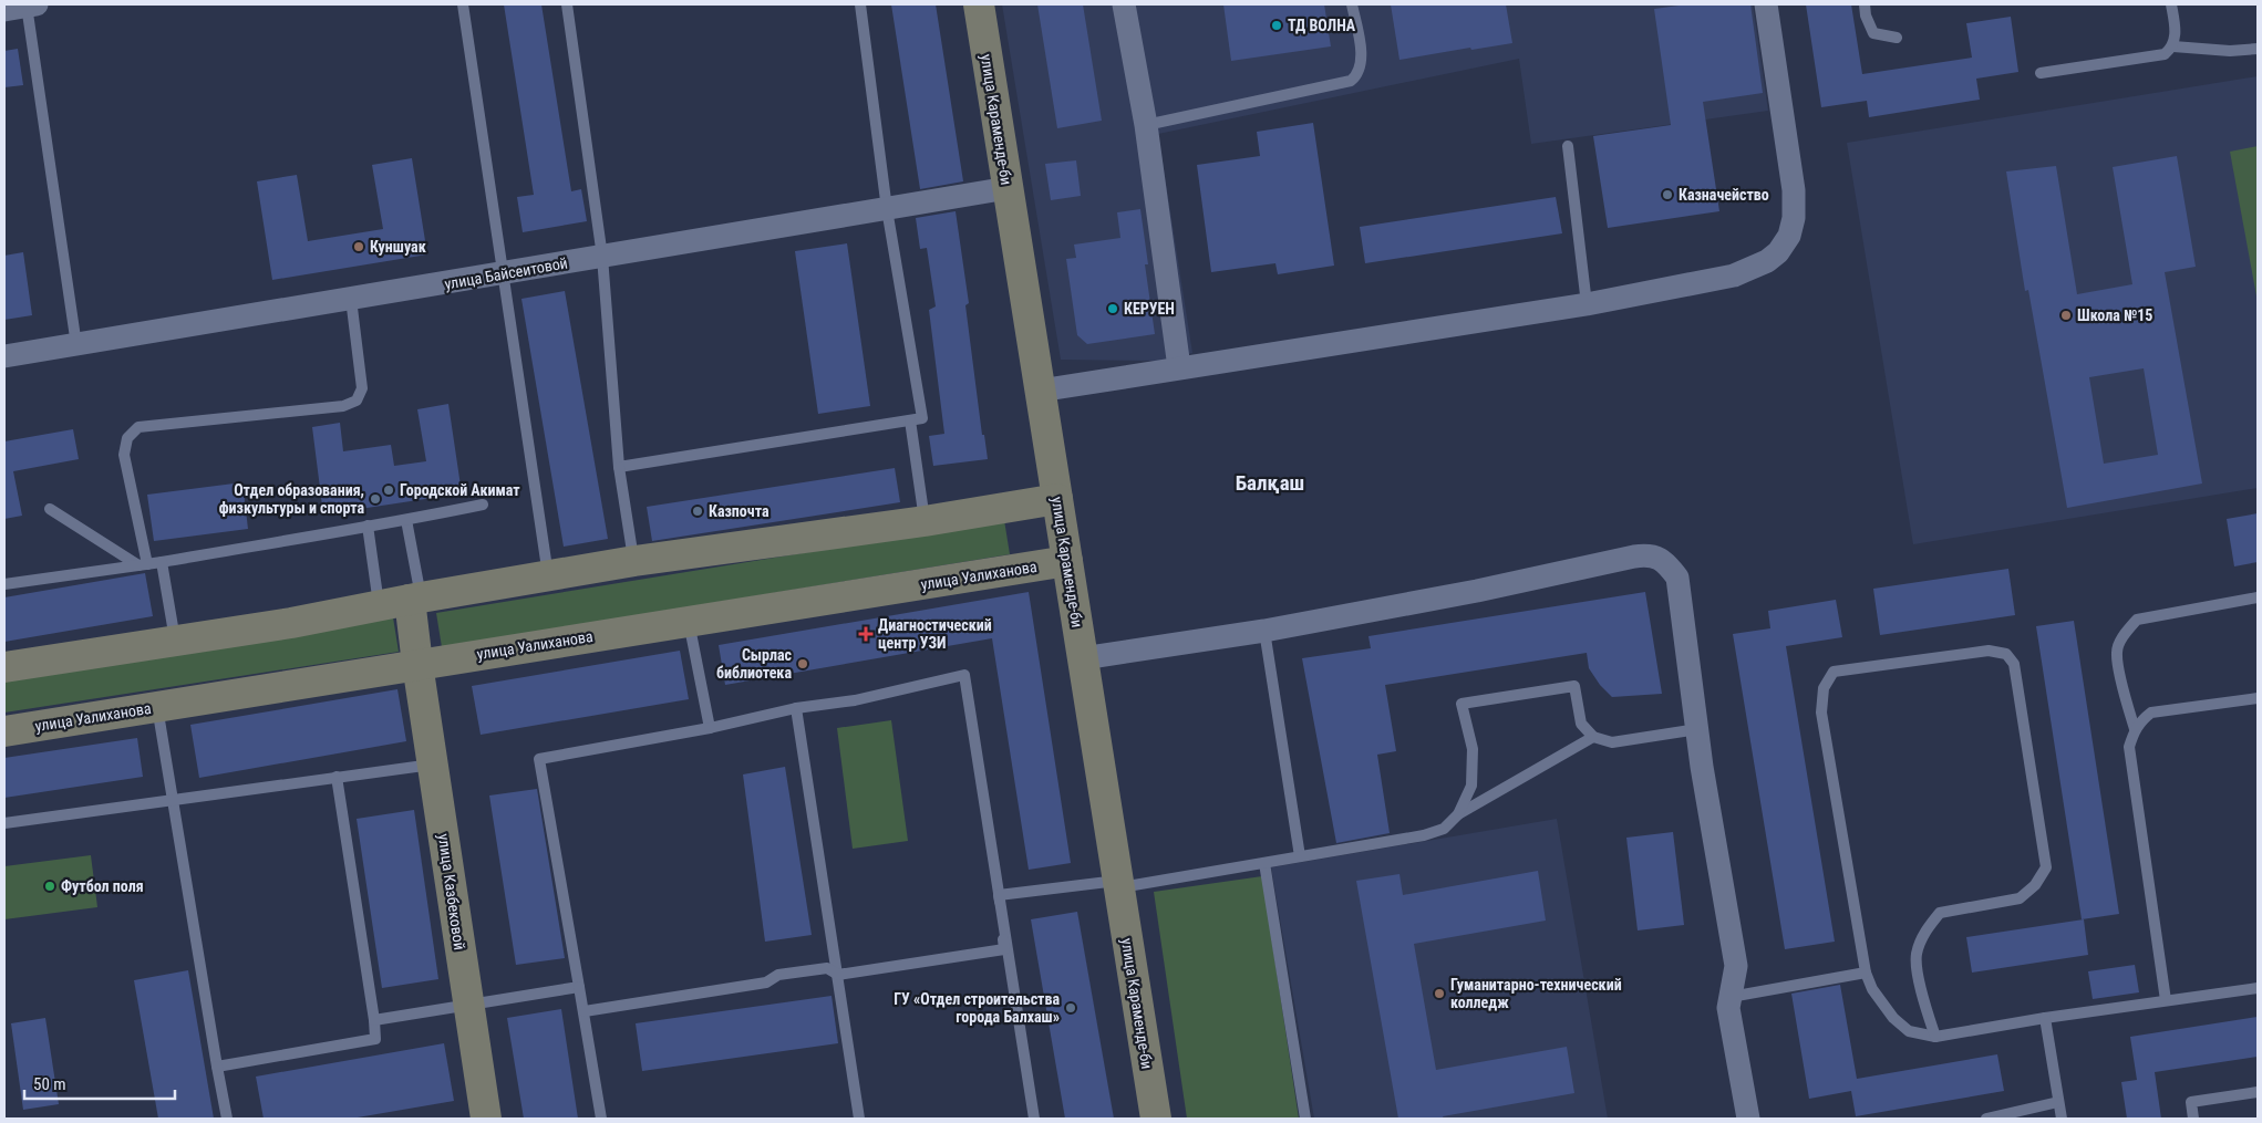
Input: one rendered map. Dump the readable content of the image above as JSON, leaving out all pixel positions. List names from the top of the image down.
{
  "streets": {
    "street": [
      "улица Караменде-би",
      "улица Байсеитовой",
      "улица Уалиханова",
      "улица Казбековой"
    ]
  },
  "crossings": [
    ["улица Караменде-би", "улица Байсеитовой"],
    ["улица Караменде-би", "улица Уалиханова"],
    ["улица Уалиханова", "улица Казбековой"]
  ],
  "districts": ["Балқаш"],
  "places": {
    "other": [
      "ТД ВОЛНА",
      "Казначейство",
      "Куншуак",
      "КЕРУЕН",
      "Школа №15",
      "Городской Акимат",
      "Отдел образования, физкультуры и спорта",
      "Казпочта",
      "Сырлас библиотека",
      "Футбол поля",
      "Гуманитарно-технический колледж",
      "ГУ «Отдел строительства города Балхаш»"
    ],
    "health": ["Диагностический центр УЗИ"]
  },
  "scale_bar": "50 m"
}
